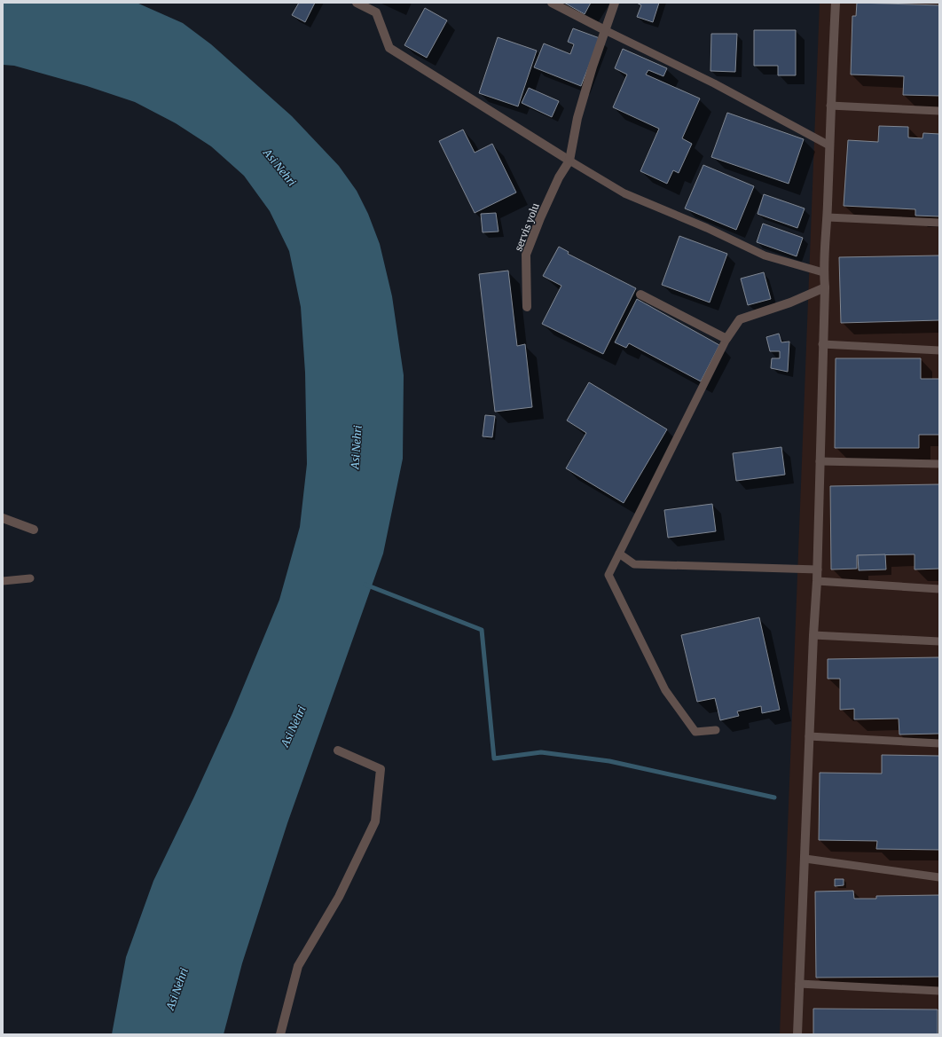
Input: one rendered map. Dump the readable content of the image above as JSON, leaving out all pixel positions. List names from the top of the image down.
{
  "streets": {
    "street": ["servis yolu"]
  },
  "water": ["Asi Nehri"]
}
